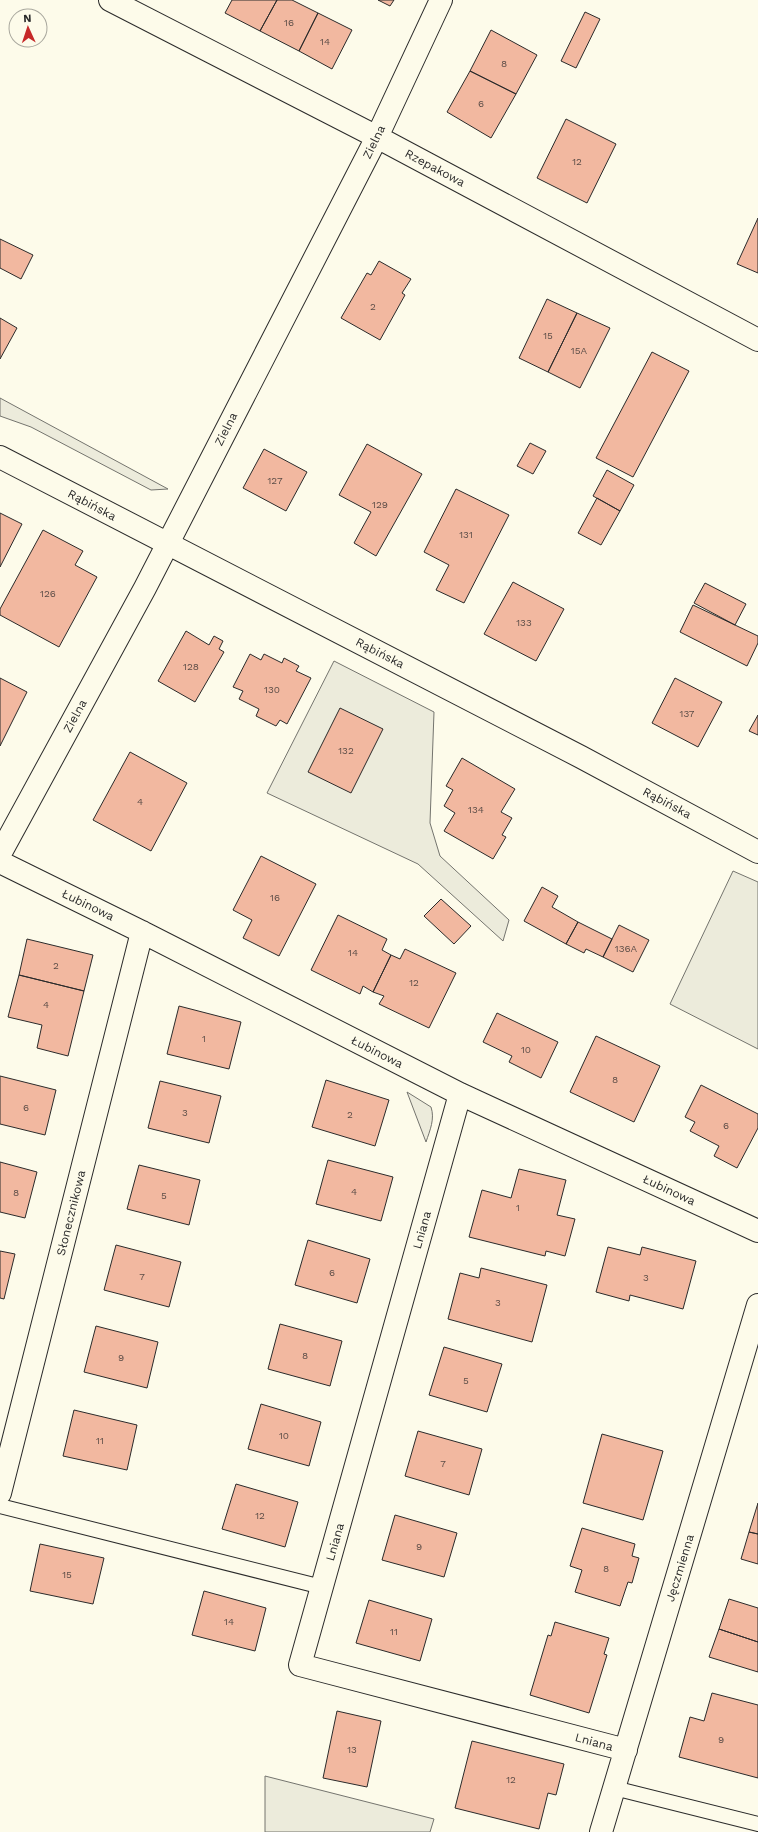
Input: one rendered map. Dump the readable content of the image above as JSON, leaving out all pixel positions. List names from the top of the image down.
{
  "streets": {
    "street": [
      "Zielna",
      "Rzepakowa",
      "Rąbińska",
      "Łubinowa",
      "Słonecznikowa",
      "Lniana",
      "Jęczmienna"
    ]
  },
  "crossings": [
    ["Zielna", "Rzepakowa"],
    ["Zielna", "Rąbińska"],
    ["Łubinowa", "Słonecznikowa"],
    ["Łubinowa", "Lniana"],
    ["Lniana", "Jęczmienna"]
  ],
  "house_numbers": [
    "16",
    "14",
    "8",
    "6",
    "12",
    "2",
    "15",
    "15A",
    "127",
    "129",
    "131",
    "126",
    "133",
    "128",
    "130",
    "137",
    "132",
    "4",
    "134",
    "16",
    "136A",
    "14",
    "2",
    "12",
    "4",
    "1",
    "10",
    "8",
    "6",
    "3",
    "2",
    "6",
    "4",
    "8",
    "5",
    "1",
    "6",
    "7",
    "3",
    "3",
    "8",
    "9",
    "5",
    "10",
    "11",
    "7",
    "12",
    "9",
    "8",
    "15",
    "14",
    "11",
    "9",
    "13",
    "12"
  ],
  "north": "top"
}
